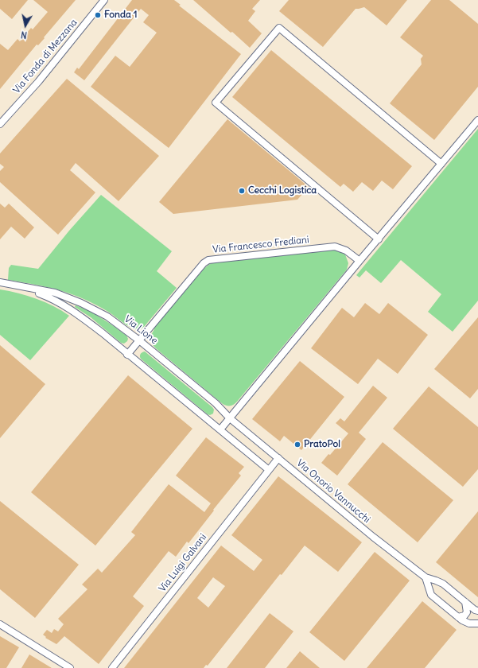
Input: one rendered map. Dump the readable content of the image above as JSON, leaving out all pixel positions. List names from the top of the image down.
{
  "streets": {
    "street": [
      "Via Fonda di Mezzana",
      "Via Francesco Frediani",
      "Via Lione",
      "Via Onorio Vannucchi",
      "Via Luigi Galvani"
    ]
  },
  "crossings": [
    ["Via Francesco Frediani", "Via Lione"],
    ["Via Lione", "Via Onorio Vannucchi"],
    ["Via Onorio Vannucchi", "Via Luigi Galvani"]
  ],
  "places": ["Fonda 1", "Cecchi Logistica", "PratoPol"],
  "north": "bottom"
}
